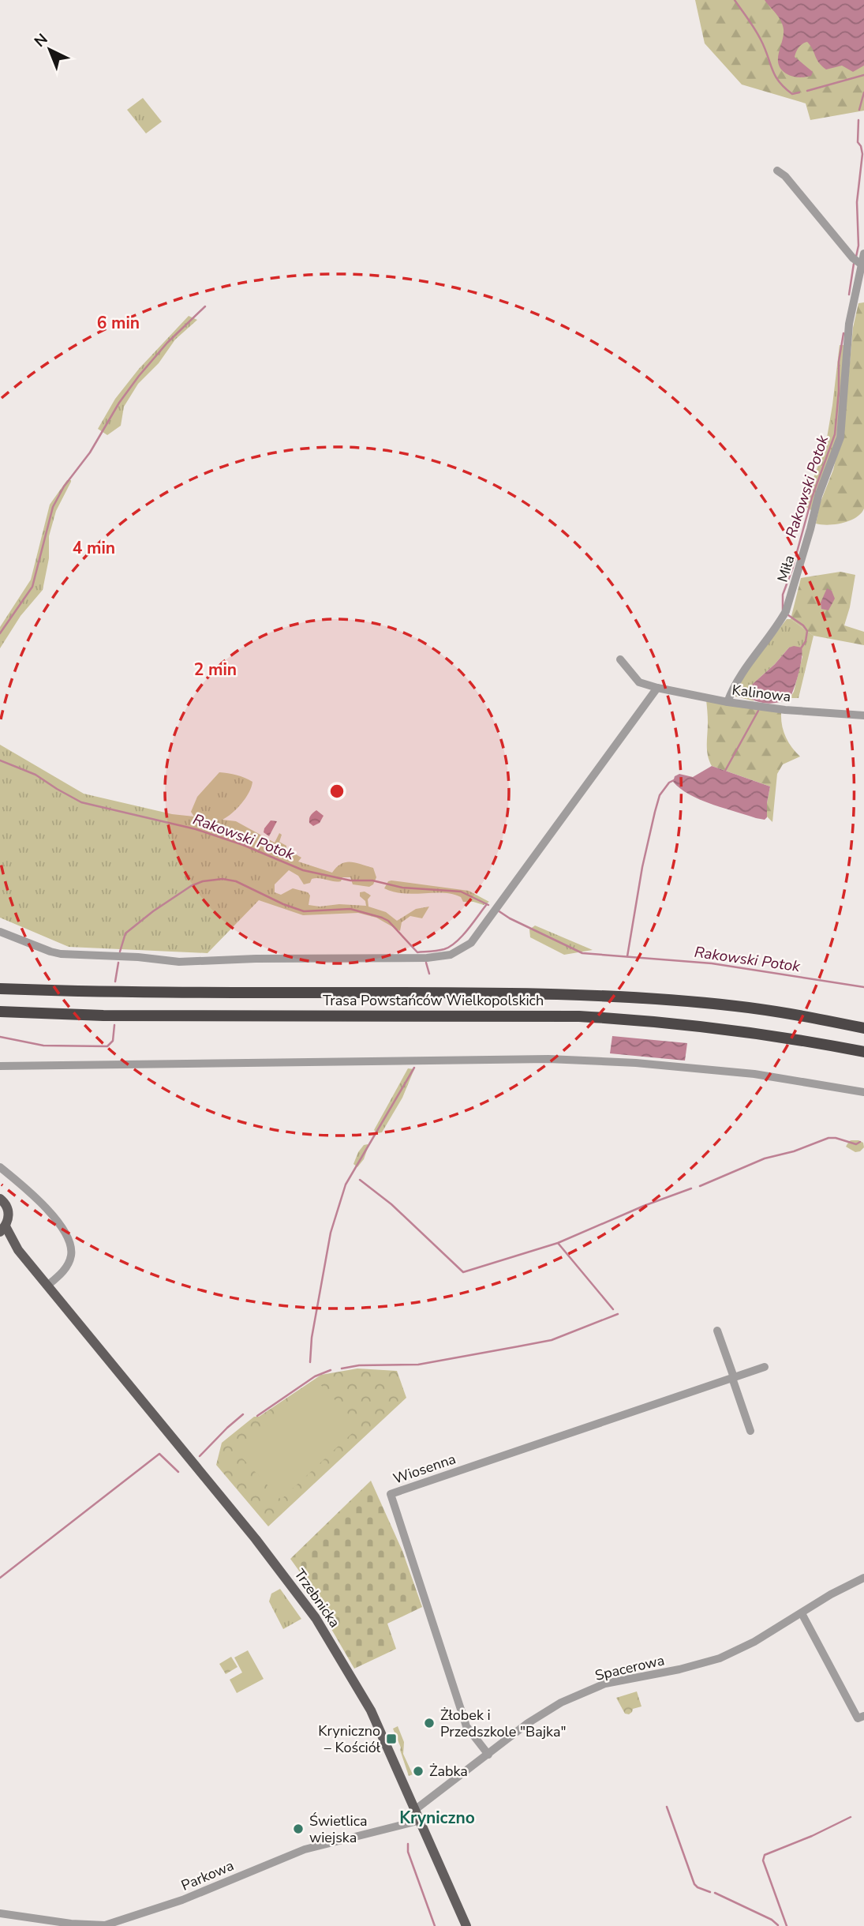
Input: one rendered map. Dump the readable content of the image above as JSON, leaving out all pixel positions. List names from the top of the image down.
{
  "streets": {
    "highway": ["Trasa Powstańców Wielkopolskich"],
    "main road": ["Trzebnicka"],
    "street": [
      "Miła",
      "Kalinowa",
      "Wiosenna",
      "Spacerowa",
      "Parkowa"
    ]
  },
  "crossings": [
    ["Miła", "Kalinowa"],
    ["Wiosenna", "Spacerowa"],
    ["Trzebnicka", "Spacerowa"],
    ["Trzebnicka", "Parkowa"]
  ],
  "districts": ["Kryniczno"],
  "water": ["Rakowski Potok"],
  "places": {
    "other": ["Żłobek i Przedszkole \"Bajka\"", "Żabka", "Świetlica wiejska"],
    "transit": ["Kryniczno – Kościół"]
  },
  "north": "top left",
  "rings": ["6 min", "4 min", "2 min"]
}
